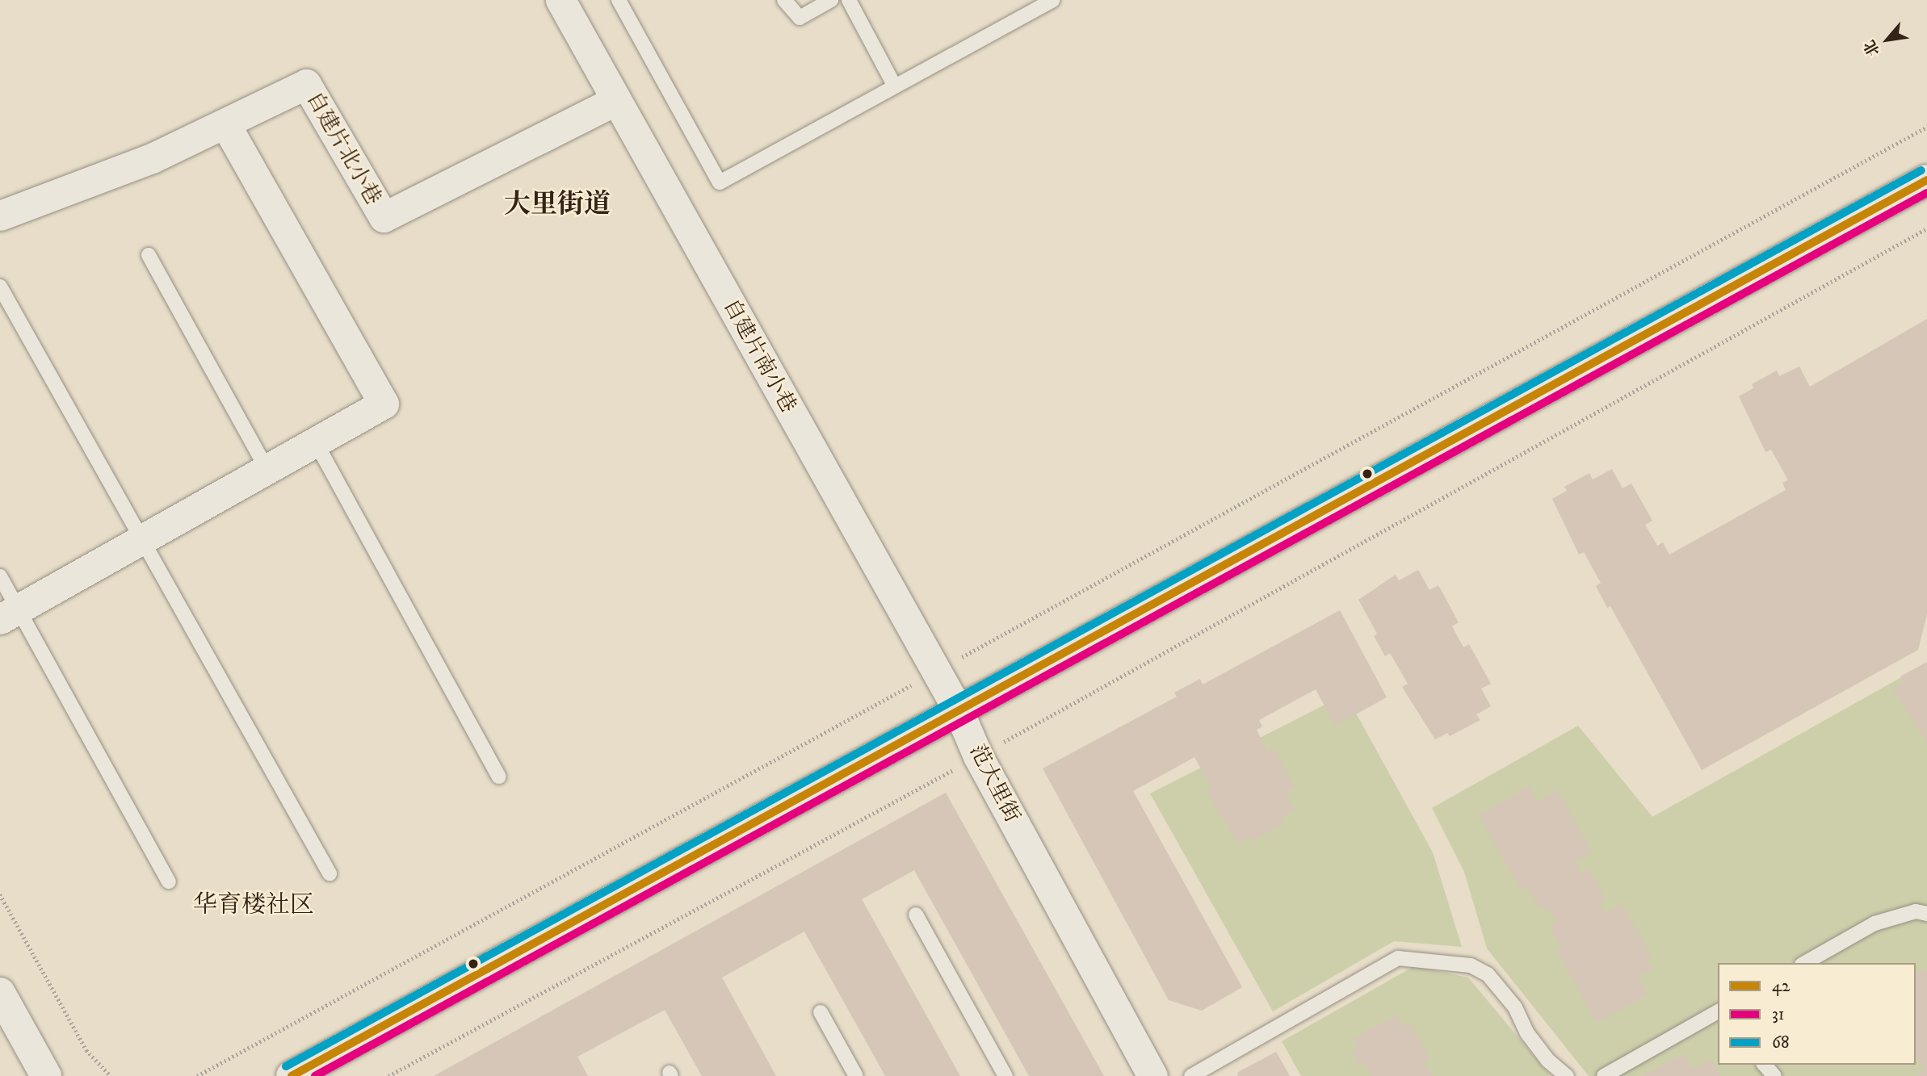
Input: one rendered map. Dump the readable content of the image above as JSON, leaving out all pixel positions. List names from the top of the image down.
{
  "streets": {
    "street": ["自建片北小巷", "自建片南小巷", "范大里街"]
  },
  "crossings": [
    ["自建片北小巷", "自建片南小巷"],
    ["自建片南小巷", "范大里街"]
  ],
  "districts": ["大里街道", "华育楼社区"],
  "lines": ["transit line 68", "transit line 42", "transit line 31"],
  "legend": ["42", "31", "68"],
  "north": "bottom left"
}
